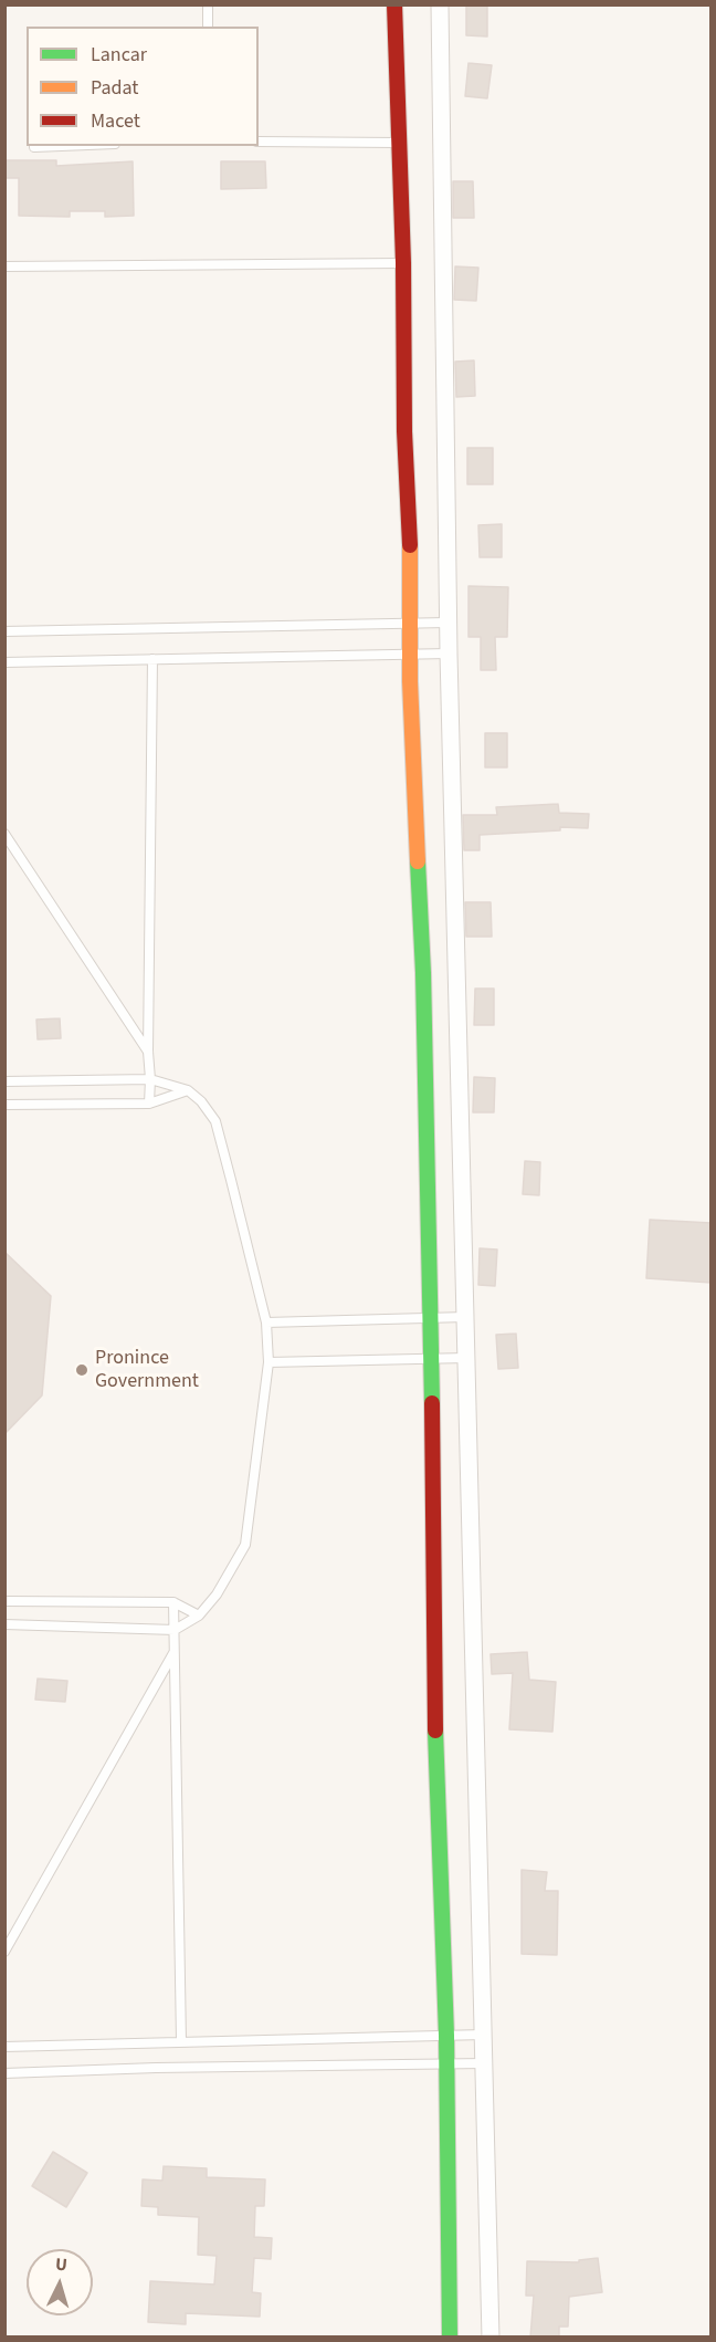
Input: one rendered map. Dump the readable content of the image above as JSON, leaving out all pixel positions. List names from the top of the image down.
{
  "places": ["Pronince Government"],
  "legend": ["Lancar", "Padat", "Macet"],
  "north": "top"
}
